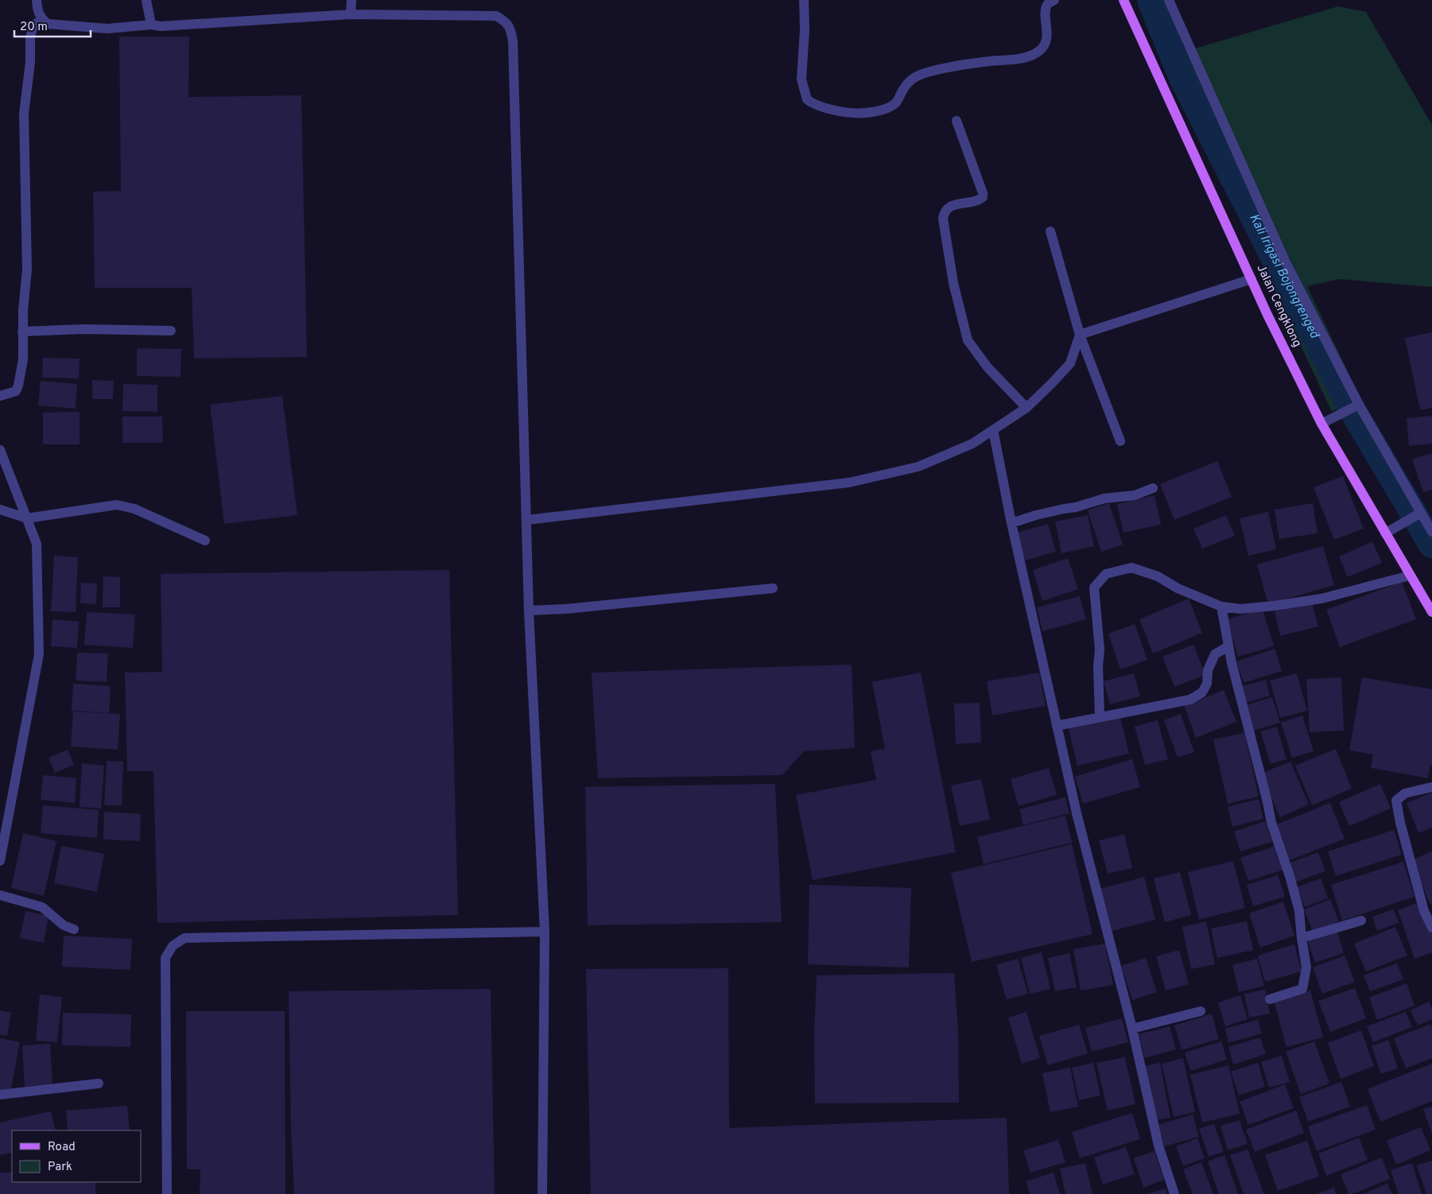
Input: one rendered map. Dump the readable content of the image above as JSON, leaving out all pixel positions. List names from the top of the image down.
{
  "streets": {
    "main road": ["Jalan Cengklong"]
  },
  "water": ["Kali Irigasi Bojongrenged"],
  "legend": ["Road", "Park"],
  "scale_bar": "20 m"
}
